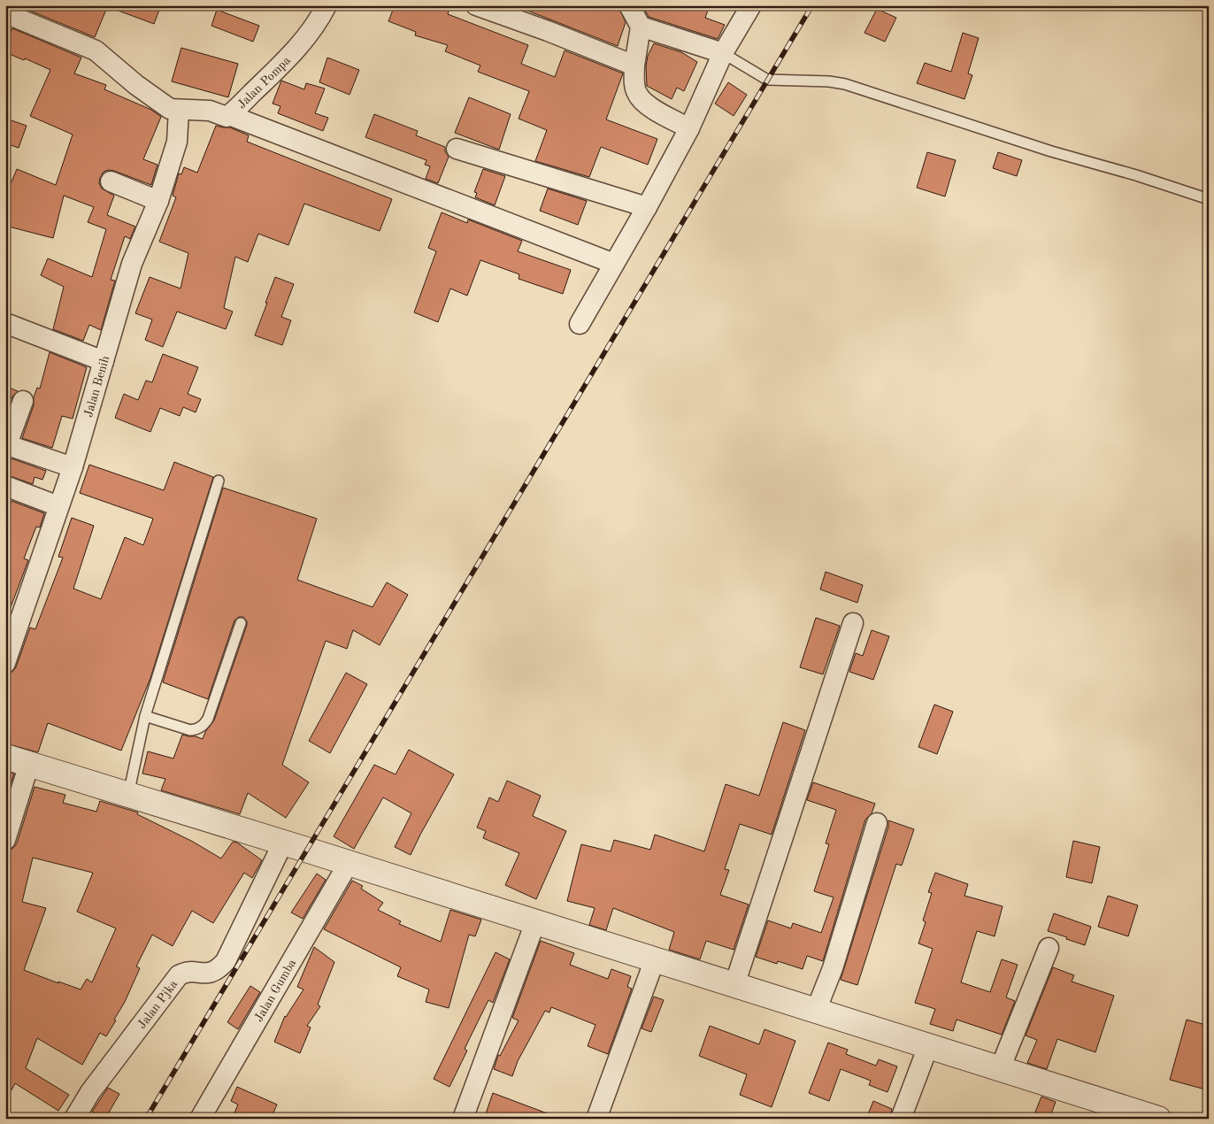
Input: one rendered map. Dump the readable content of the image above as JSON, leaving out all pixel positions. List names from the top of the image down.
{
  "streets": {
    "street": [
      "Jalan Pompa",
      "Jalan Benih",
      "Jalan Gumba",
      "Jalan Pjka"
    ]
  },
  "crossings": [
    ["Jalan Pompa", "Jalan Benih"]
  ]
}
